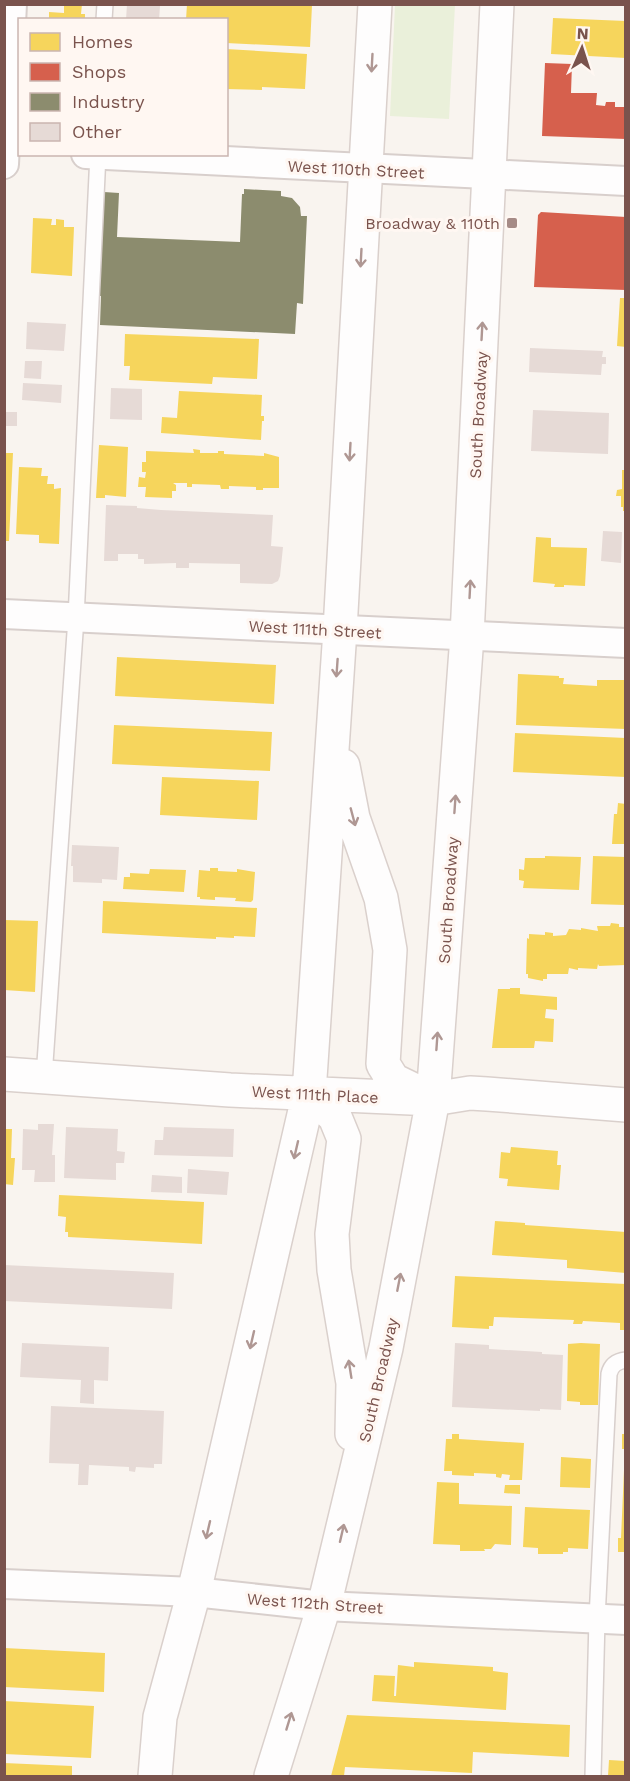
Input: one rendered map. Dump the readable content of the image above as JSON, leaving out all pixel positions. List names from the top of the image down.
{
  "streets": {
    "main road": ["South Broadway", "West 111th Place"],
    "street": ["West 110th Street", "West 111th Street", "West 112th Street"]
  },
  "crossings": [
    ["West 110th Street", "South Broadway"],
    ["South Broadway", "West 111th Street"],
    ["South Broadway", "West 111th Place"],
    ["South Broadway", "West 112th Street"]
  ],
  "places": {
    "transit": ["Broadway & 110th"]
  },
  "legend": [
    "Homes",
    "Shops",
    "Industry",
    "Other"
  ],
  "north": "top"
}
